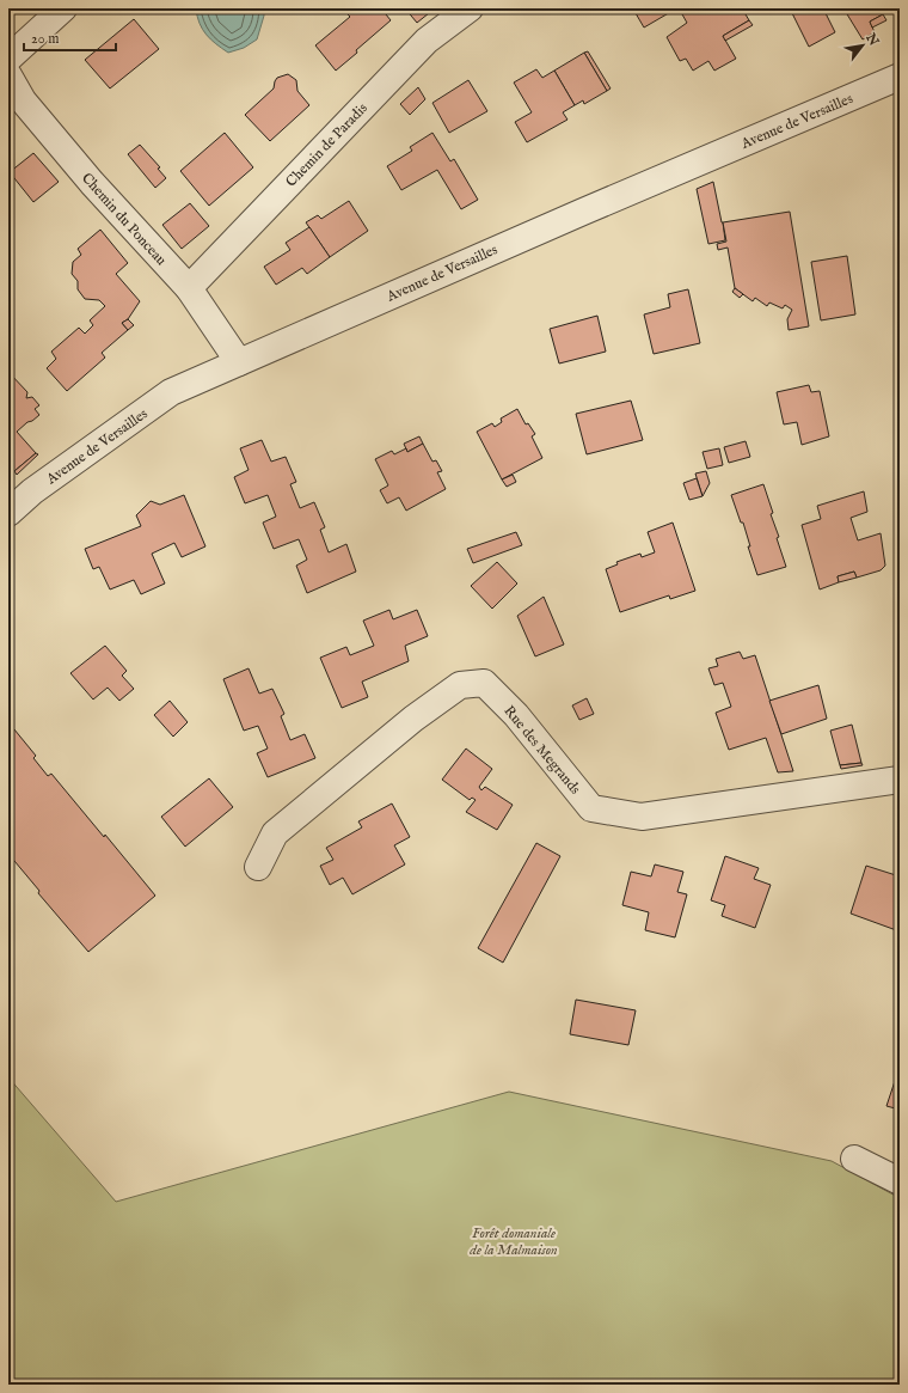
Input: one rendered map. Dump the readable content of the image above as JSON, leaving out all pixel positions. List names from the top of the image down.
{
  "streets": {
    "street": [
      "Avenue de Versailles",
      "Chemin de Paradis",
      "Chemin du Ponceau",
      "Rue des Megrands"
    ]
  },
  "crossings": [
    ["Avenue de Versailles", "Chemin du Ponceau"],
    ["Chemin de Paradis", "Chemin du Ponceau"]
  ],
  "parks": ["Forêt domaniale de la Malmaison"],
  "scale_bar": "20 m",
  "north": "top right"
}
